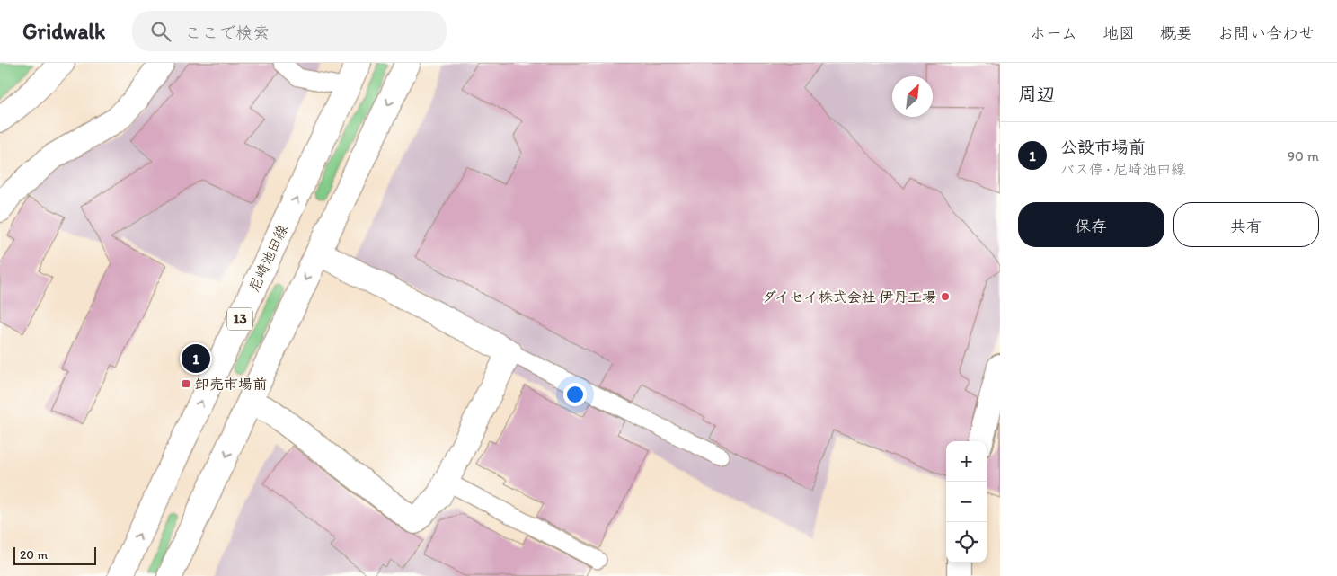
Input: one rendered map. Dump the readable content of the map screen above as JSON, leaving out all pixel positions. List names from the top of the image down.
{
  "streets": {
    "main road": ["尼崎池田線", "13"]
  },
  "places": {
    "other": ["ダイセイ株式会社 伊丹工場"],
    "transit": ["卸売市場前"]
  },
  "scale_bar": "20 m",
  "north": "top right",
  "page": {
    "header": "Gridwalk",
    "search": "ここで検索",
    "nav": [
      "ホーム",
      "地図",
      "概要",
      "お問い合わせ"
    ],
    "heading": "周辺",
    "list": [
      {
        "mark": "1",
        "name": "公設市場前",
        "note": "バス停 · 尼崎池田線",
        "value": "90 m"
      }
    ],
    "buttons": ["保存", "共有"],
    "pins": "1",
    "map_buttons": ["+", "−"],
    "scale": "20 m"
  }
}
